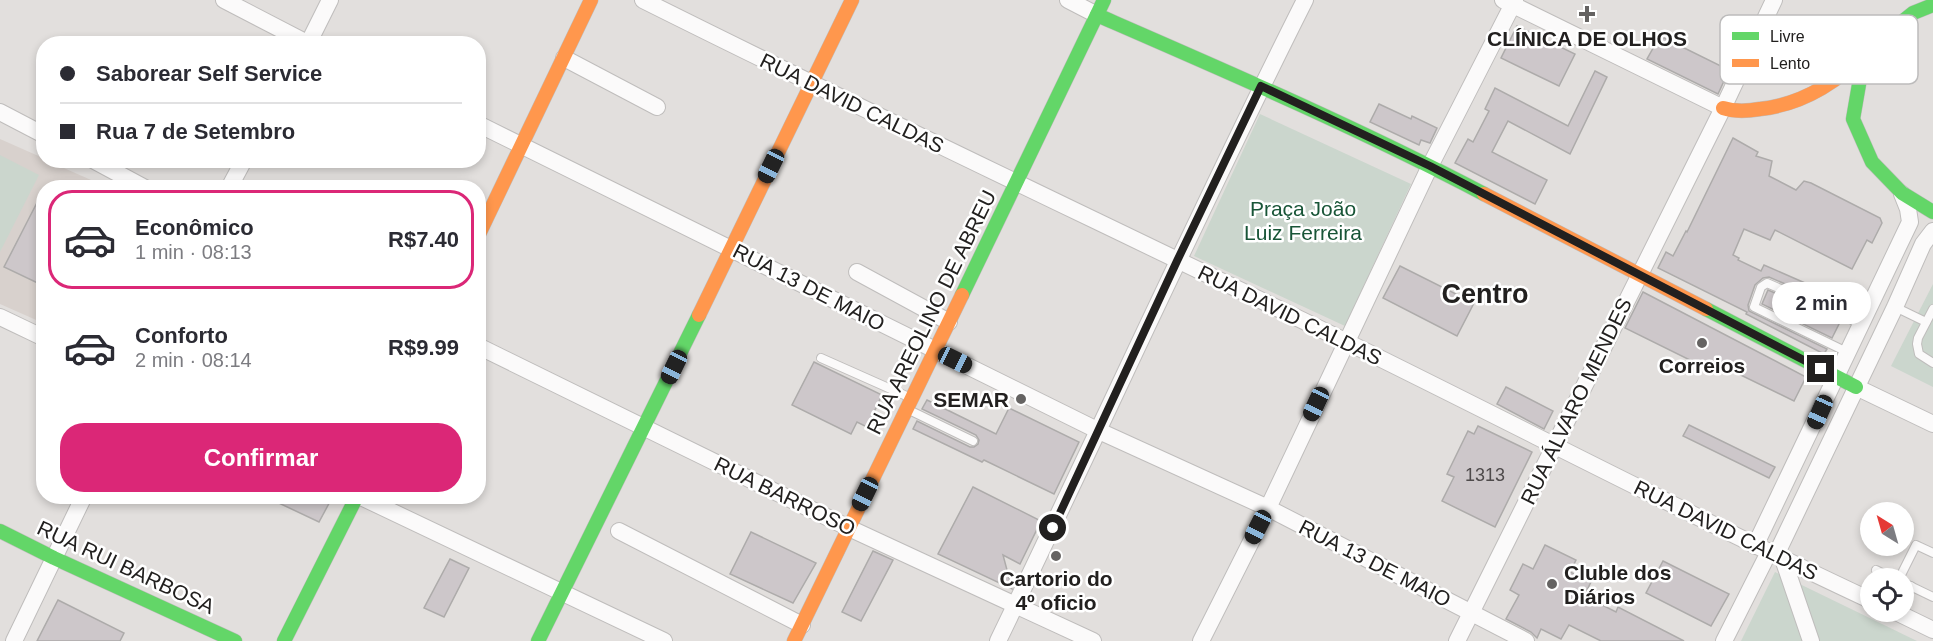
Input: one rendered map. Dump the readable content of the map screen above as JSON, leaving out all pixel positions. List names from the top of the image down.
{
  "streets": {
    "street": [
      "RUA DAVID CALDAS",
      "RUA 13 DE MAIO",
      "RUA AREOLINO DE ABREU",
      "RUA ÁLVARO MENDES",
      "RUA BARROSO",
      "RUA RUI BARBOSA"
    ]
  },
  "crossings": [
    ["RUA DAVID CALDAS", "RUA AREOLINO DE ABREU"],
    ["RUA DAVID CALDAS", "RUA ÁLVARO MENDES"],
    ["RUA 13 DE MAIO", "RUA AREOLINO DE ABREU"],
    ["RUA 13 DE MAIO", "RUA ÁLVARO MENDES"],
    ["RUA AREOLINO DE ABREU", "RUA BARROSO"]
  ],
  "districts": ["Centro"],
  "parks": ["Praça João Luiz Ferreira"],
  "places": {
    "health": ["CLÍNICA DE OLHOS"],
    "other": [
      "Correios",
      "SEMAR",
      "Cartorio do 4º oficio",
      "Cluble dos Diários"
    ]
  },
  "house_numbers": ["1313"],
  "legend": ["Livre", "Lento"],
  "north": "top left",
  "page": {
    "banner": ["Saborear Self Service", "Rua 7 de Setembro"],
    "list": [
      {
        "name": "Econômico",
        "note": "1 min · 08:13",
        "value": "R$7.40"
      },
      {
        "name": "Conforto",
        "note": "2 min · 08:14",
        "value": "R$9.99"
      }
    ],
    "bubble": "2 min",
    "buttons": "Confirmar"
  }
}
